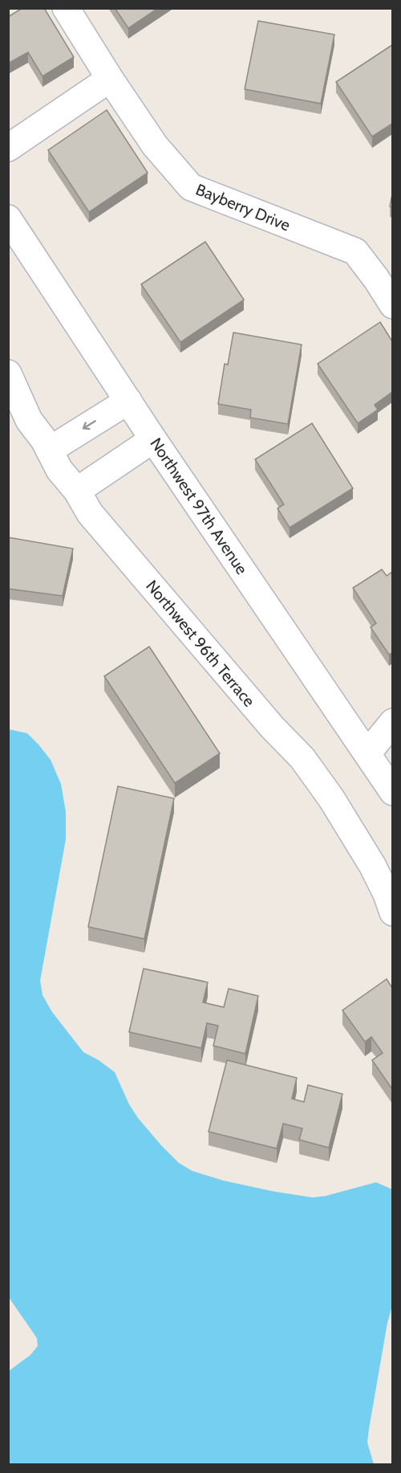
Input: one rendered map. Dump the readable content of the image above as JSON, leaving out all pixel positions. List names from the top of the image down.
{
  "streets": {
    "street": ["Bayberry Drive", "Northwest 97th Avenue", "Northwest 96th Terrace"]
  }
}
